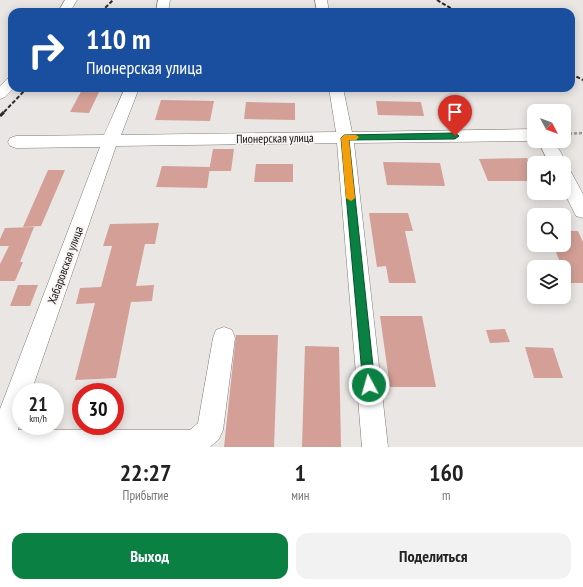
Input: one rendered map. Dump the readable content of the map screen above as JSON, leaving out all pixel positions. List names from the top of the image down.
{
  "streets": {
    "street": ["Пионерская улица", "Хабаровская улица"]
  },
  "crossings": [
    ["Пионерская улица", "Хабаровская улица"]
  ],
  "north": "bottom right",
  "page": {
    "turn": ["110 m", "Пионерская улица"],
    "speed": "21 km/h",
    "limit": "30",
    "eta": [
      "22:27",
      "Прибытие",
      "1",
      "мин",
      "160",
      "m"
    ],
    "buttons": ["Выход", "Поделиться"]
  }
}
